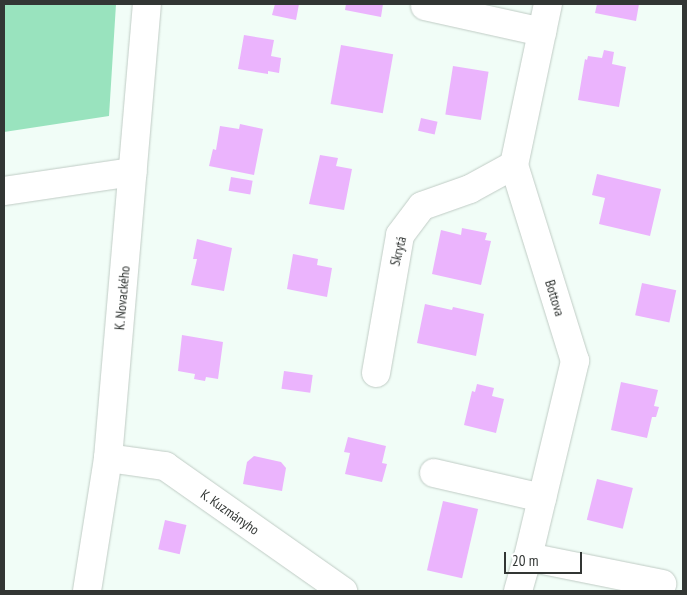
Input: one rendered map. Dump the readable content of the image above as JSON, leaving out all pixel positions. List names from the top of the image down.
{
  "streets": {
    "street": [
      "Skrytá",
      "K. Novackého",
      "Bottova",
      "K. Kuzmányho"
    ]
  },
  "crossings": [
    ["Skrytá", "Bottova"],
    ["K. Novackého", "K. Kuzmányho"]
  ],
  "scale_bar": "20 m"
}
